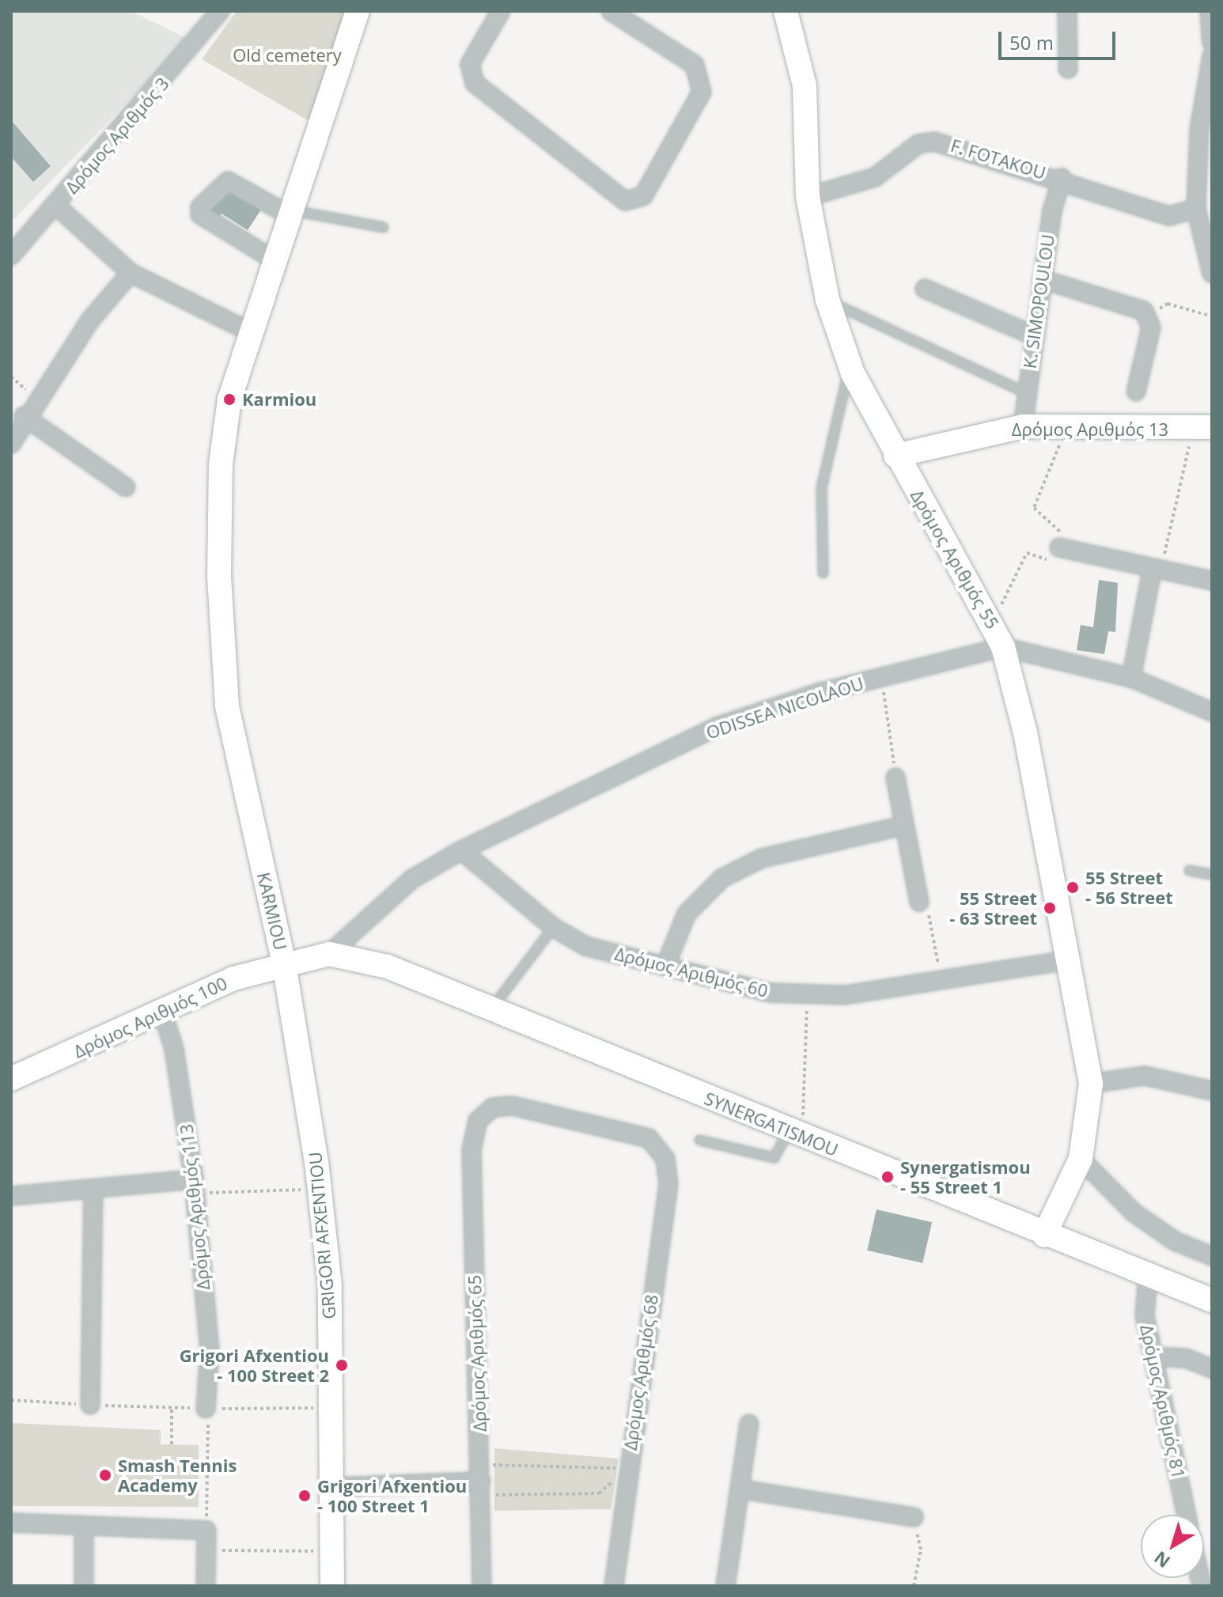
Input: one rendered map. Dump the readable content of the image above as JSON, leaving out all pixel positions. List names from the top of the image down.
{
  "streets": {
    "street": [
      "Δρόμος Αριθμός 3",
      "F. FOTAKOU",
      "K. SIMOPOULOU",
      "Δρόμος Αριθμός 13",
      "Δρόμος Αριθμός 55",
      "ODISSEA NICOLAOU",
      "KARMIOU",
      "Δρόμος Αριθμός 60",
      "Δρόμος Αριθμός 100",
      "SYNERGATISMOU",
      "Δρόμος Αριθμός 113",
      "GRIGORI AFXENTIOU",
      "Δρόμος Αριθμός 65",
      "Δρόμος Αριθμός 68",
      "Δρόμος Αριθμός 81"
    ]
  },
  "crossings": [
    ["F. FOTAKOU", "K. SIMOPOULOU"],
    ["F. FOTAKOU", "Δρόμος Αριθμός 55"],
    ["K. SIMOPOULOU", "Δρόμος Αριθμός 13"],
    ["Δρόμος Αριθμός 13", "Δρόμος Αριθμός 55"],
    ["Δρόμος Αριθμός 55", "ODISSEA NICOLAOU"],
    ["Δρόμος Αριθμός 55", "Δρόμος Αριθμός 60"],
    ["Δρόμος Αριθμός 55", "SYNERGATISMOU"],
    ["ODISSEA NICOLAOU", "Δρόμος Αριθμός 60"],
    ["ODISSEA NICOLAOU", "Δρόμος Αριθμός 100"],
    ["ODISSEA NICOLAOU", "SYNERGATISMOU"],
    ["KARMIOU", "Δρόμος Αριθμός 100"],
    ["KARMIOU", "GRIGORI AFXENTIOU"],
    ["Δρόμος Αριθμός 100", "SYNERGATISMOU"],
    ["Δρόμος Αριθμός 100", "Δρόμος Αριθμός 113"],
    ["Δρόμος Αριθμός 100", "GRIGORI AFXENTIOU"],
    ["SYNERGATISMOU", "Δρόμος Αριθμός 81"],
    ["Δρόμος Αριθμός 65", "Δρόμος Αριθμός 68"]
  ],
  "parks": ["Old cemetery"],
  "places": [
    "Karmiou",
    "55 Street - 56 Street",
    "55 Street - 63 Street",
    "Synergatismou - 55 Street 1",
    "Grigori Afxentiou - 100 Street 2",
    "Smash Tennis Academy",
    "Grigori Afxentiou - 100 Street 1"
  ],
  "scale_bar": "50 m",
  "north": "bottom left"
}
